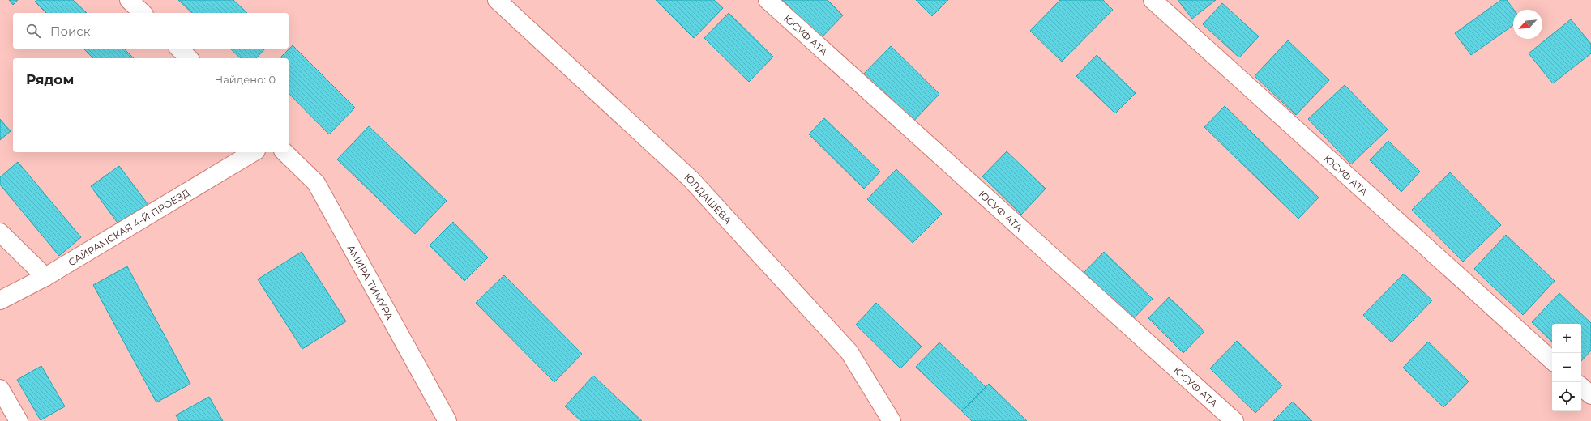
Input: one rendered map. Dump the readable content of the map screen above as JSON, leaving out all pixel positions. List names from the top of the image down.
{
  "streets": {
    "street": [
      "ЮСУФ АТА",
      "ЮЛДАШЕВА",
      "САЙРАМСКАЯ 4-Й ПРОЕЗД",
      "АМИРА ТИМУРА"
    ]
  },
  "north": "bottom left",
  "page": {
    "search": "Поиск",
    "heading": ["Рядом", "Найдено: 0"],
    "map_buttons": ["+", "−"]
  }
}
